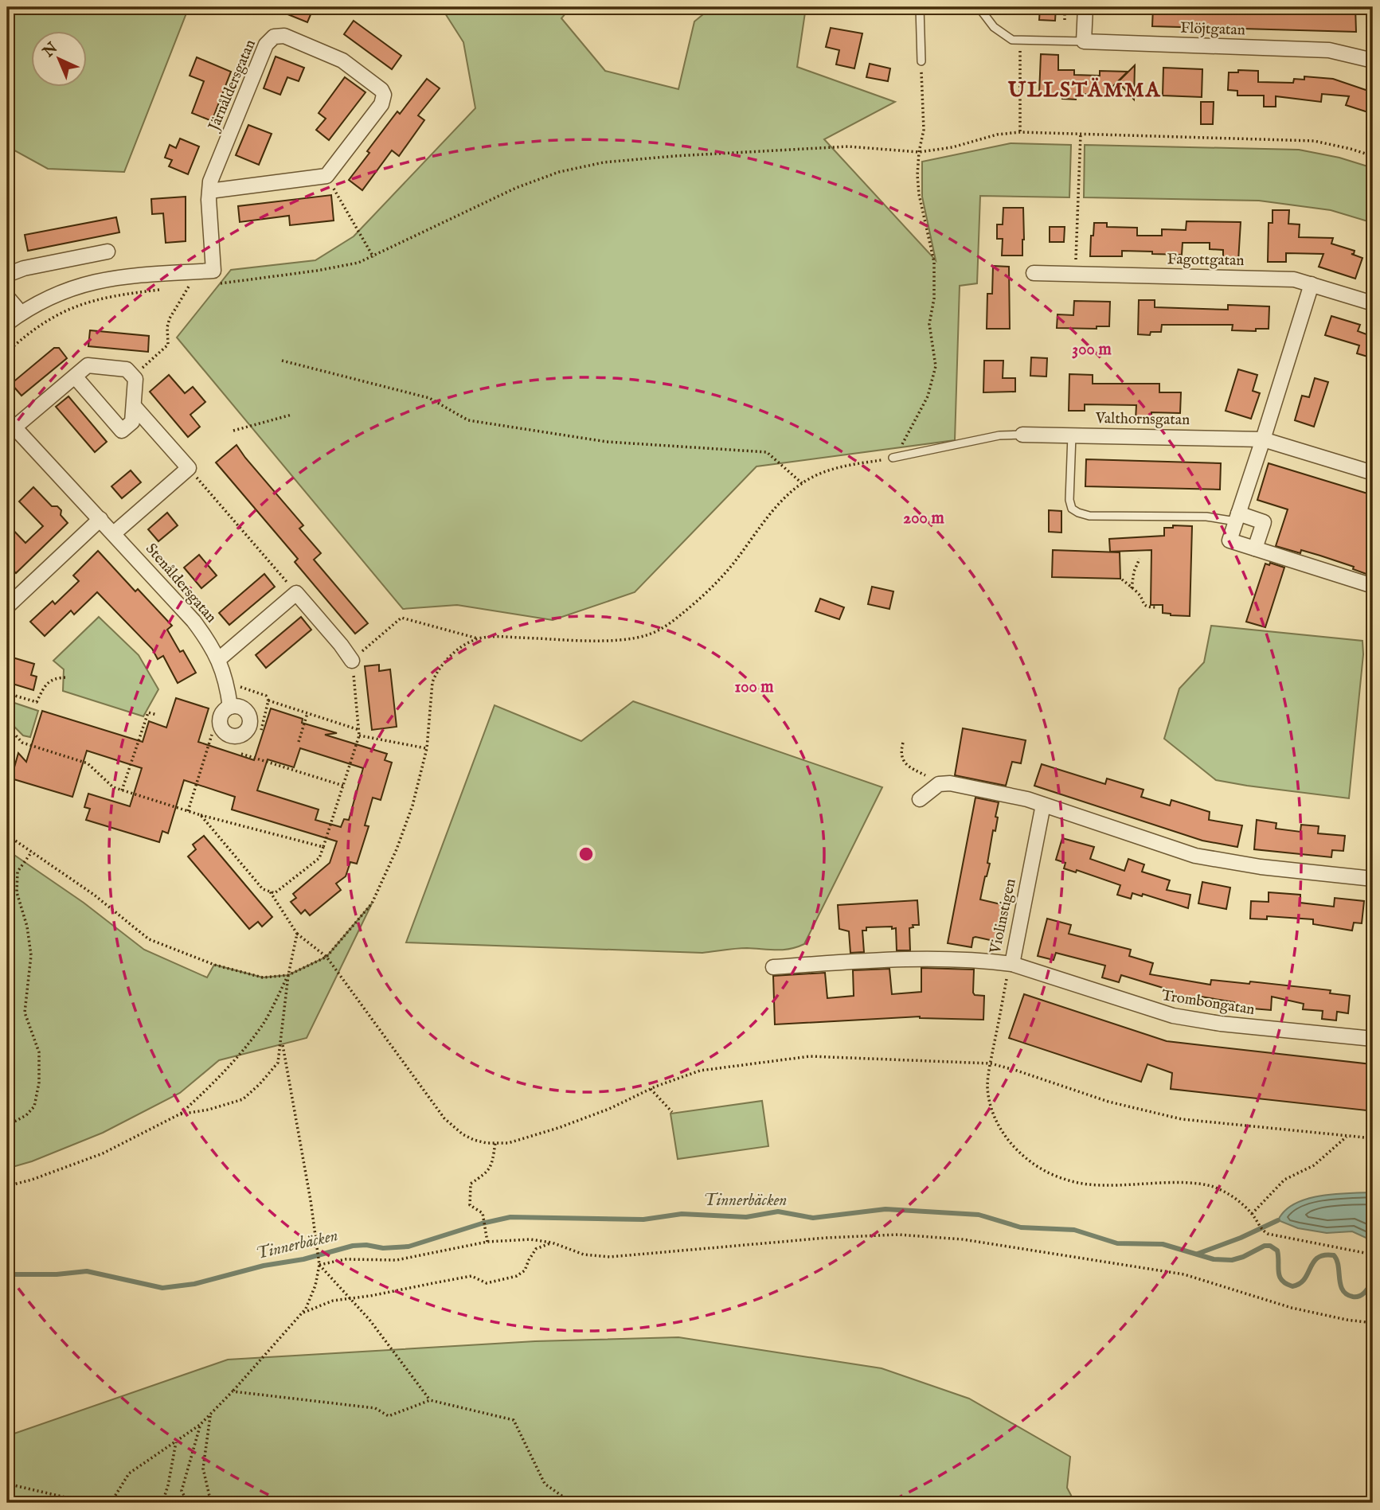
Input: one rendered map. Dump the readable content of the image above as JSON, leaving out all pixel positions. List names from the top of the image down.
{
  "streets": {
    "street": [
      "Flöjtgatan",
      "Järnåldersgatan",
      "Fagottgatan",
      "Valthornsgatan",
      "Stenåldersgatan",
      "Violinstigen",
      "Trombongatan"
    ]
  },
  "crossings": [
    ["Violinstigen", "Trombongatan"]
  ],
  "districts": ["ULLSTÄMMA"],
  "water": ["Tinnerbäcken"],
  "north": "top left",
  "rings": ["300 m", "200 m", "100 m"]
}
